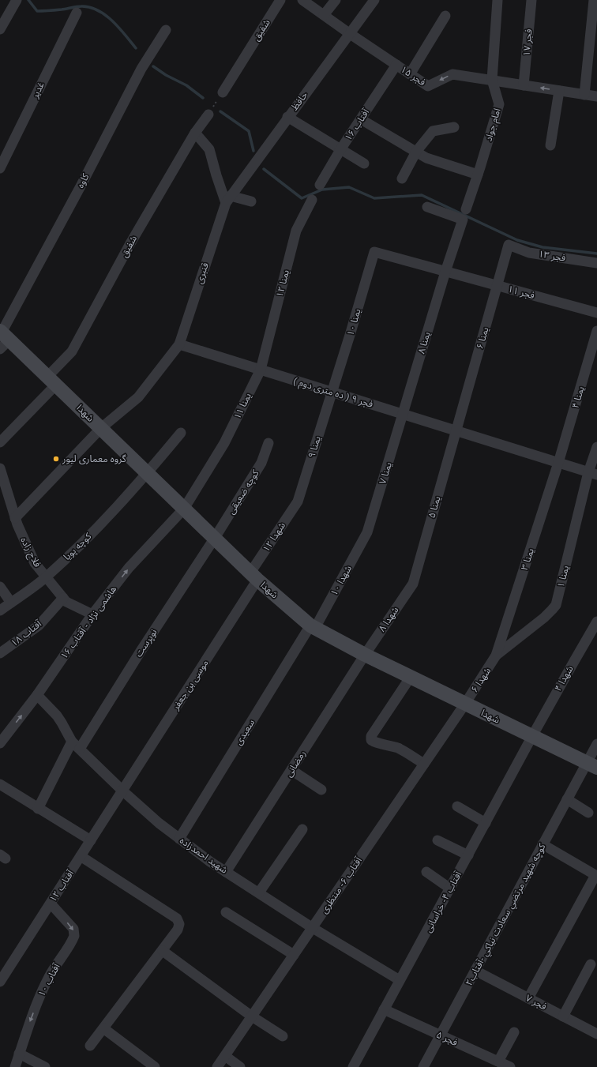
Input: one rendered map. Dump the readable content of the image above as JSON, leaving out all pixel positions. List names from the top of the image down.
{
  "streets": {
    "main road": ["شهدا"],
    "street": [
      "شفیق",
      "فجر ۱۷",
      "فجر ۱۵",
      "غدیر",
      "حافظ",
      "آفتاب ۱۶",
      "امام جواد",
      "کاوه",
      "فجر ۱۳",
      "قنبری",
      "یمنا ۱۲",
      "فجر ۱۱",
      "یمنا ۱۰",
      "یمنا ۶",
      "یمنا ۸",
      "فجر ۹ ( ده متری دوم )",
      "یمنا ۴",
      "یمنا ۱۱",
      "یمنا ۹",
      "یمنا ۷",
      "کوچه ضعیقی",
      "یمنا ۵",
      "شهدا ۱۲",
      "کوچه پویا",
      "فلاح زاده",
      "یمنا ۳",
      "یمنا ۱",
      "شهدا ۱۰",
      "شهدا ۸",
      "هاشمی نژاد - آقتاب ۱۶",
      "آفتاب ۱۸",
      "نوپرست",
      "شهدا ۴",
      "شهدا ۶",
      "موسی بن جعفر",
      "سعیدی",
      "رمضانی",
      "شهید احمدزاده",
      "آفتاب ۶- منتظری",
      "آفتاب ۱۲",
      "آفتاب ۴- خراسانی",
      "كوچه شهيد مرتضي سعادت نياكي -آفتاب۲",
      "آفتاب ۱۰",
      "فجر ۷",
      "فجر ۵"
    ]
  },
  "crossings": [
    ["شفیق", "شهدا"],
    ["فجر ۱۷", "فجر ۱۵"],
    ["فجر ۱۵", "حافظ"],
    ["فجر ۱۵", "آفتاب ۱۶"],
    ["فجر ۱۵", "امام جواد"],
    ["حافظ", "قنبری"],
    ["کاوه", "شهدا"],
    ["فجر ۱۳", "یمنا ۶"],
    ["قنبری", "فجر ۹ ( ده متری دوم )"],
    ["یمنا ۱۲", "فجر ۹ ( ده متری دوم )"],
    ["یمنا ۱۲", "یمنا ۱۱"],
    ["فجر ۱۱", "یمنا ۱۰"],
    ["فجر ۱۱", "یمنا ۶"],
    ["فجر ۱۱", "یمنا ۸"],
    ["یمنا ۱۰", "فجر ۹ ( ده متری دوم )"],
    ["یمنا ۱۰", "یمنا ۹"],
    ["یمنا ۶", "فجر ۹ ( ده متری دوم )"],
    ["یمنا ۶", "یمنا ۵"],
    ["یمنا ۸", "فجر ۹ ( ده متری دوم )"],
    ["یمنا ۸", "یمنا ۷"],
    ["فجر ۹ ( ده متری دوم )", "یمنا ۴"],
    ["فجر ۹ ( ده متری دوم )", "یمنا ۱۱"],
    ["فجر ۹ ( ده متری دوم )", "یمنا ۹"],
    ["فجر ۹ ( ده متری دوم )", "یمنا ۷"],
    ["فجر ۹ ( ده متری دوم )", "یمنا ۵"],
    ["فجر ۹ ( ده متری دوم )", "یمنا ۳"],
    ["فجر ۹ ( ده متری دوم )", "یمنا ۱"],
    ["یمنا ۴", "یمنا ۳"],
    ["یمنا ۱۱", "شهدا"],
    ["یمنا ۱۱", "هاشمی نژاد - آقتاب ۱۶"],
    ["شهدا", "کوچه ضعیقی"],
    ["شهدا", "شهدا ۱۲"],
    ["شهدا", "کوچه پویا"],
    ["شهدا", "شهدا ۱۰"],
    ["شهدا", "شهدا ۸"],
    ["شهدا", "هاشمی نژاد - آقتاب ۱۶"],
    ["شهدا", "نوپرست"],
    ["شهدا", "شهدا ۴"],
    ["شهدا", "شهدا ۶"],
    ["شهدا", "موسی بن جعفر"],
    ["شهدا", "سعیدی"],
    ["شهدا", "رمضانی"],
    ["شهدا", "آفتاب ۶- منتظری"],
    ["شهدا", "آفتاب ۴- خراسانی"],
    ["شهدا", "كوچه شهيد مرتضي سعادت نياكي -آفتاب۲"],
    ["یمنا ۹", "شهدا ۱۲"],
    ["یمنا ۷", "شهدا ۱۰"],
    ["کوچه ضعیقی", "نوپرست"],
    ["یمنا ۵", "شهدا ۸"],
    ["شهدا ۱۲", "موسی بن جعفر"],
    ["کوچه پویا", "فلاح زاده"],
    ["فلاح زاده", "هاشمی نژاد - آقتاب ۱۶"],
    ["فلاح زاده", "آفتاب ۱۸"],
    ["یمنا ۳", "یمنا ۱"],
    ["یمنا ۳", "شهدا ۶"],
    ["یمنا ۱", "شهدا ۶"],
    ["شهدا ۱۰", "سعیدی"],
    ["شهدا ۸", "رمضانی"],
    ["هاشمی نژاد - آقتاب ۱۶", "شهید احمدزاده"],
    ["نوپرست", "شهید احمدزاده"],
    ["شهدا ۴", "آفتاب ۴- خراسانی"],
    ["شهدا ۶", "آفتاب ۶- منتظری"],
    ["موسی بن جعفر", "شهید احمدزاده"],
    ["موسی بن جعفر", "آفتاب ۱۲"],
    ["سعیدی", "شهید احمدزاده"],
    ["رمضانی", "شهید احمدزاده"],
    ["شهید احمدزاده", "آفتاب ۶- منتظری"],
    ["شهید احمدزاده", "آفتاب ۱۲"],
    ["شهید احمدزاده", "آفتاب ۴- خراسانی"],
    ["آفتاب ۱۲", "آفتاب ۱۰"],
    ["آفتاب ۴- خراسانی", "فجر ۵"],
    ["كوچه شهيد مرتضي سعادت نياكي -آفتاب۲", "فجر ۷"],
    ["كوچه شهيد مرتضي سعادت نياكي -آفتاب۲", "فجر ۵"]
  ],
  "one_way": ["هاشمی نژاد - آقتاب ۱۶"],
  "places": ["گروه معماری لیور"]
}
